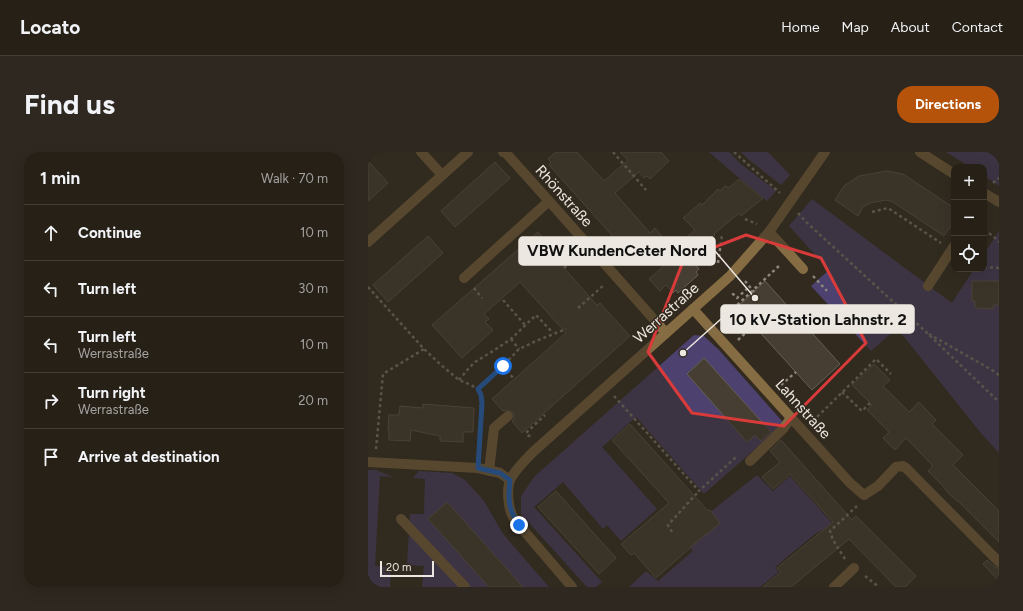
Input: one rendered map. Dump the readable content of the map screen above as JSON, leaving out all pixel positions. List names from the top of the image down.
{
  "streets": {
    "street": ["Rhönstraße", "Werrastraße", "Lahnstraße"]
  },
  "crossings": [
    ["Rhönstraße", "Werrastraße"],
    ["Werrastraße", "Lahnstraße"]
  ],
  "places": ["VBW KundenCeter Nord", "10 kV-Station Lahnstr. 2"],
  "scale_bar": "20 m",
  "page": {
    "header": "Locato",
    "nav": [
      "Home",
      "Map",
      "About",
      "Contact"
    ],
    "buttons": "Directions",
    "title": "Find us",
    "heading": ["1 min", "Walk · 70 m"],
    "map_buttons": ["+", "−"],
    "list": [
      ["Continue", "10 m"],
      ["Turn left", "30 m"],
      ["Turn left", "Werrastraße", "10 m"],
      ["Turn right", "Werrastraße", "20 m"],
      "Arrive at destination"
    ],
    "scale": "20 m"
  }
}
